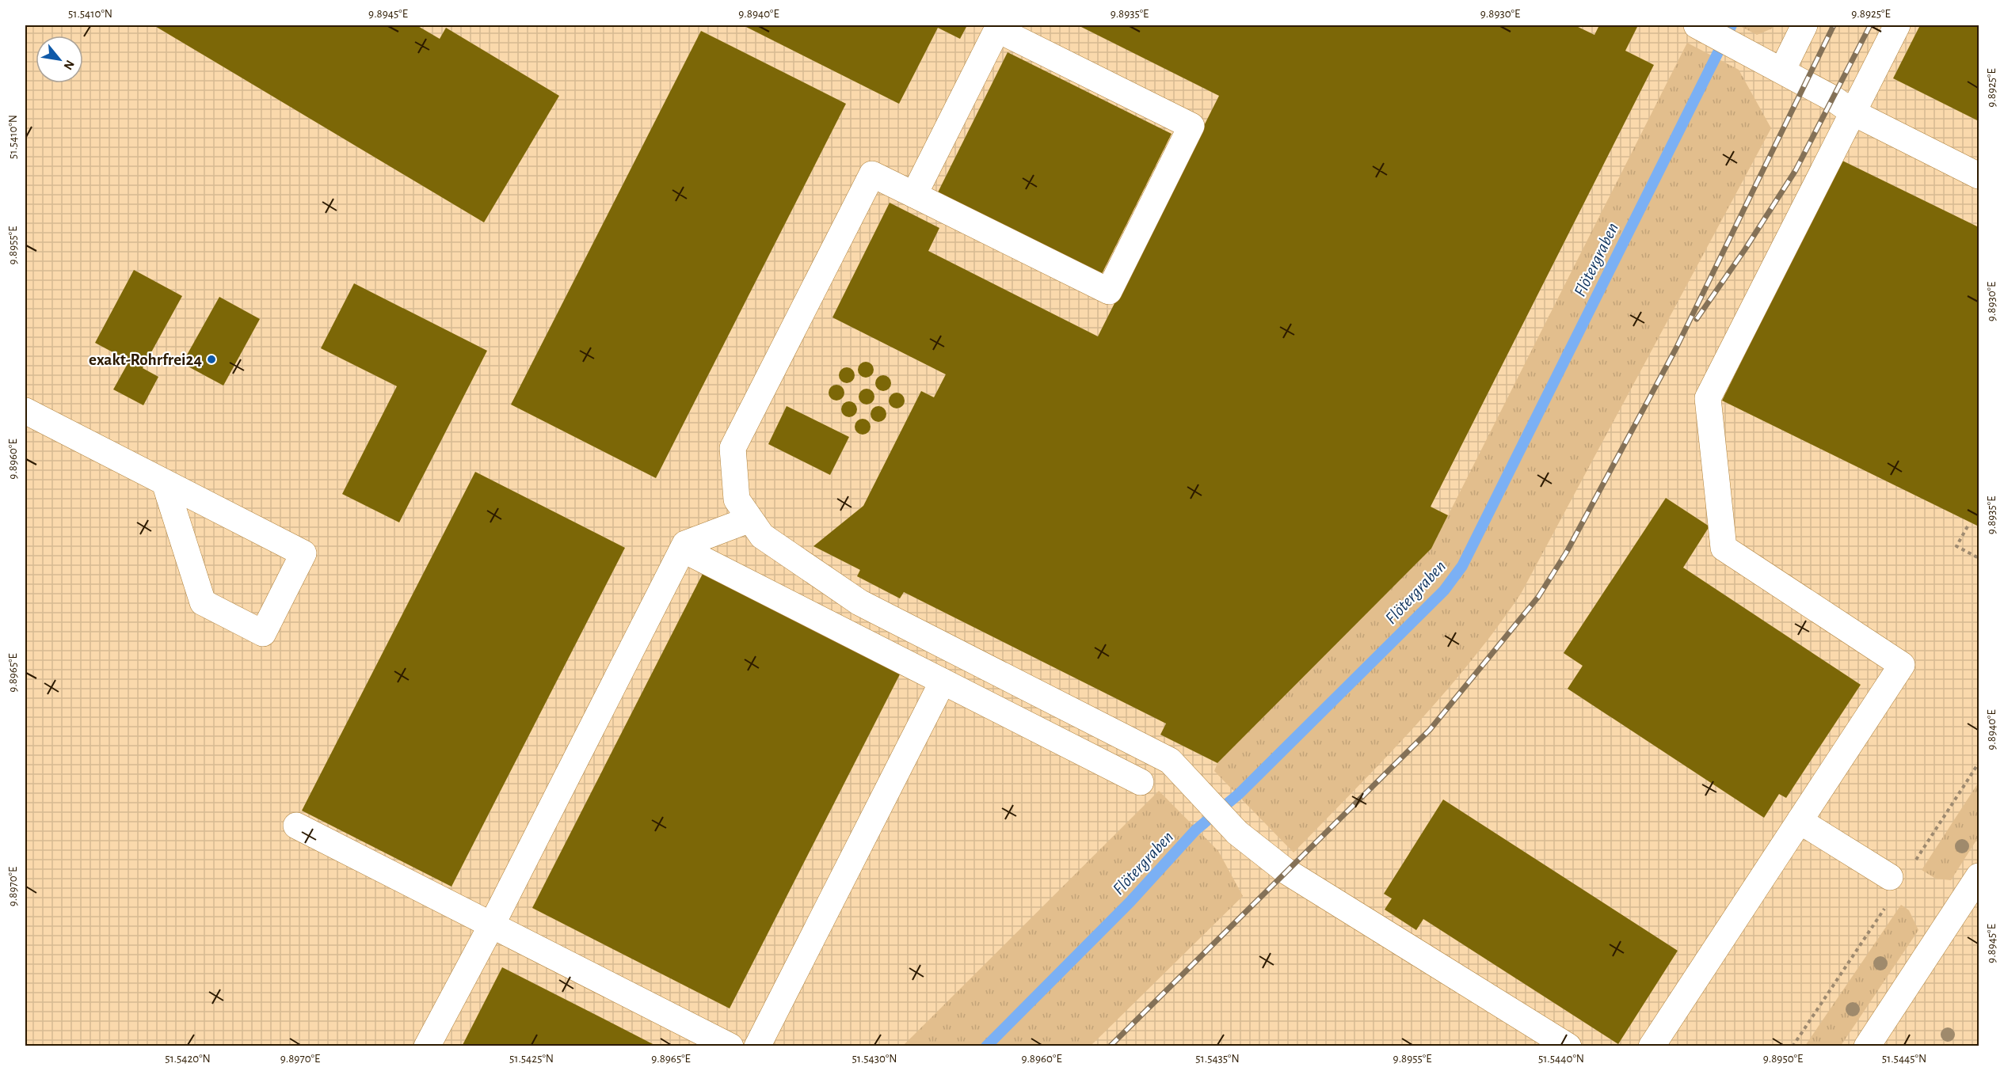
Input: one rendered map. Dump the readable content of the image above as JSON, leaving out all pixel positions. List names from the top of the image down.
{
  "water": ["Flötergraben"],
  "places": ["exakt-Rohrfrei24"],
  "north": "bottom right",
  "coordinates": [
    "51.5410°N",
    "9.8945°E",
    "9.8940°E",
    "9.8935°E",
    "9.8930°E",
    "9.8925°E",
    "9.8955°E",
    "9.8960°E",
    "9.8965°E",
    "9.8970°E",
    "51.5420°N",
    "51.5425°N",
    "51.5430°N",
    "51.5435°N",
    "51.5440°N",
    "9.8950°E",
    "51.5445°N"
  ]
}
